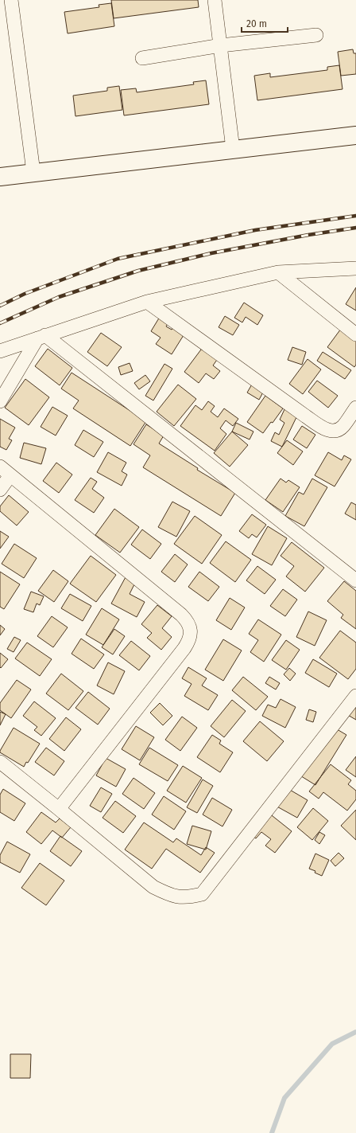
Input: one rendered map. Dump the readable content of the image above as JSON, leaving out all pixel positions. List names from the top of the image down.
{
  "scale_bar": "20 m"
}
